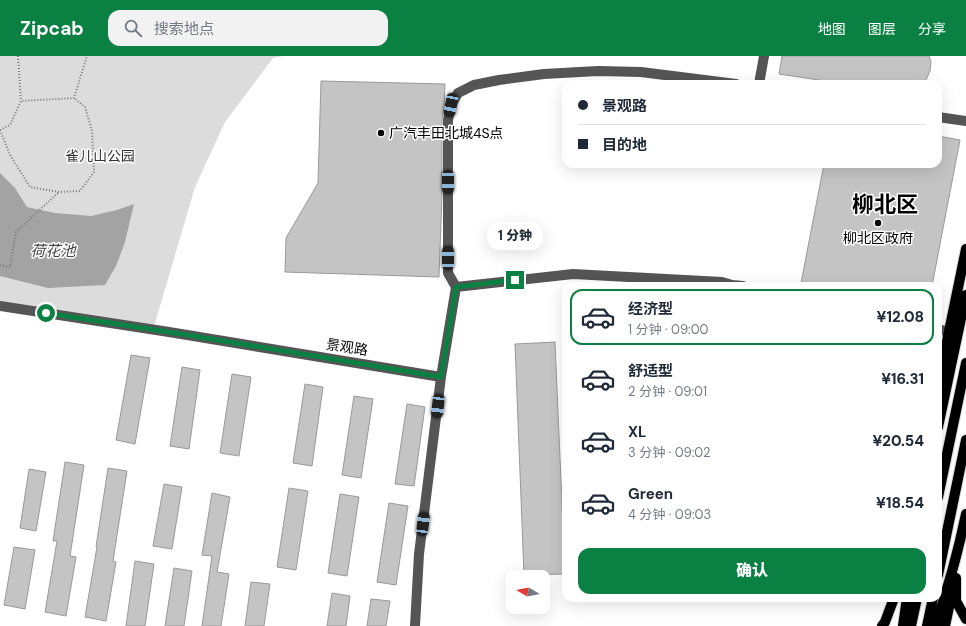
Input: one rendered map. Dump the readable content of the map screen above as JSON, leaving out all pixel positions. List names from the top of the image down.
{
  "streets": {
    "street": ["景观路"]
  },
  "districts": ["柳北区"],
  "water": ["荷花池"],
  "parks": ["雀儿山公园"],
  "places": ["广汽丰田北城4S点", "柳北区政府"],
  "north": "left",
  "page": {
    "header": "Zipcab",
    "search": "搜索地点",
    "nav": ["地图", "图层", "分享"],
    "banner": ["景观路", "目的地"],
    "bubble": "1 分钟",
    "list": [
      {
        "name": "经济型",
        "note": "1 分钟 · 09:00",
        "value": "¥12.08"
      },
      {
        "name": "舒适型",
        "note": "2 分钟 · 09:01",
        "value": "¥16.31"
      },
      {
        "name": "XL",
        "note": "3 分钟 · 09:02",
        "value": "¥20.54"
      },
      {
        "name": "Green",
        "note": "4 分钟 · 09:03",
        "value": "¥18.54"
      }
    ],
    "buttons": "确认"
  }
}
